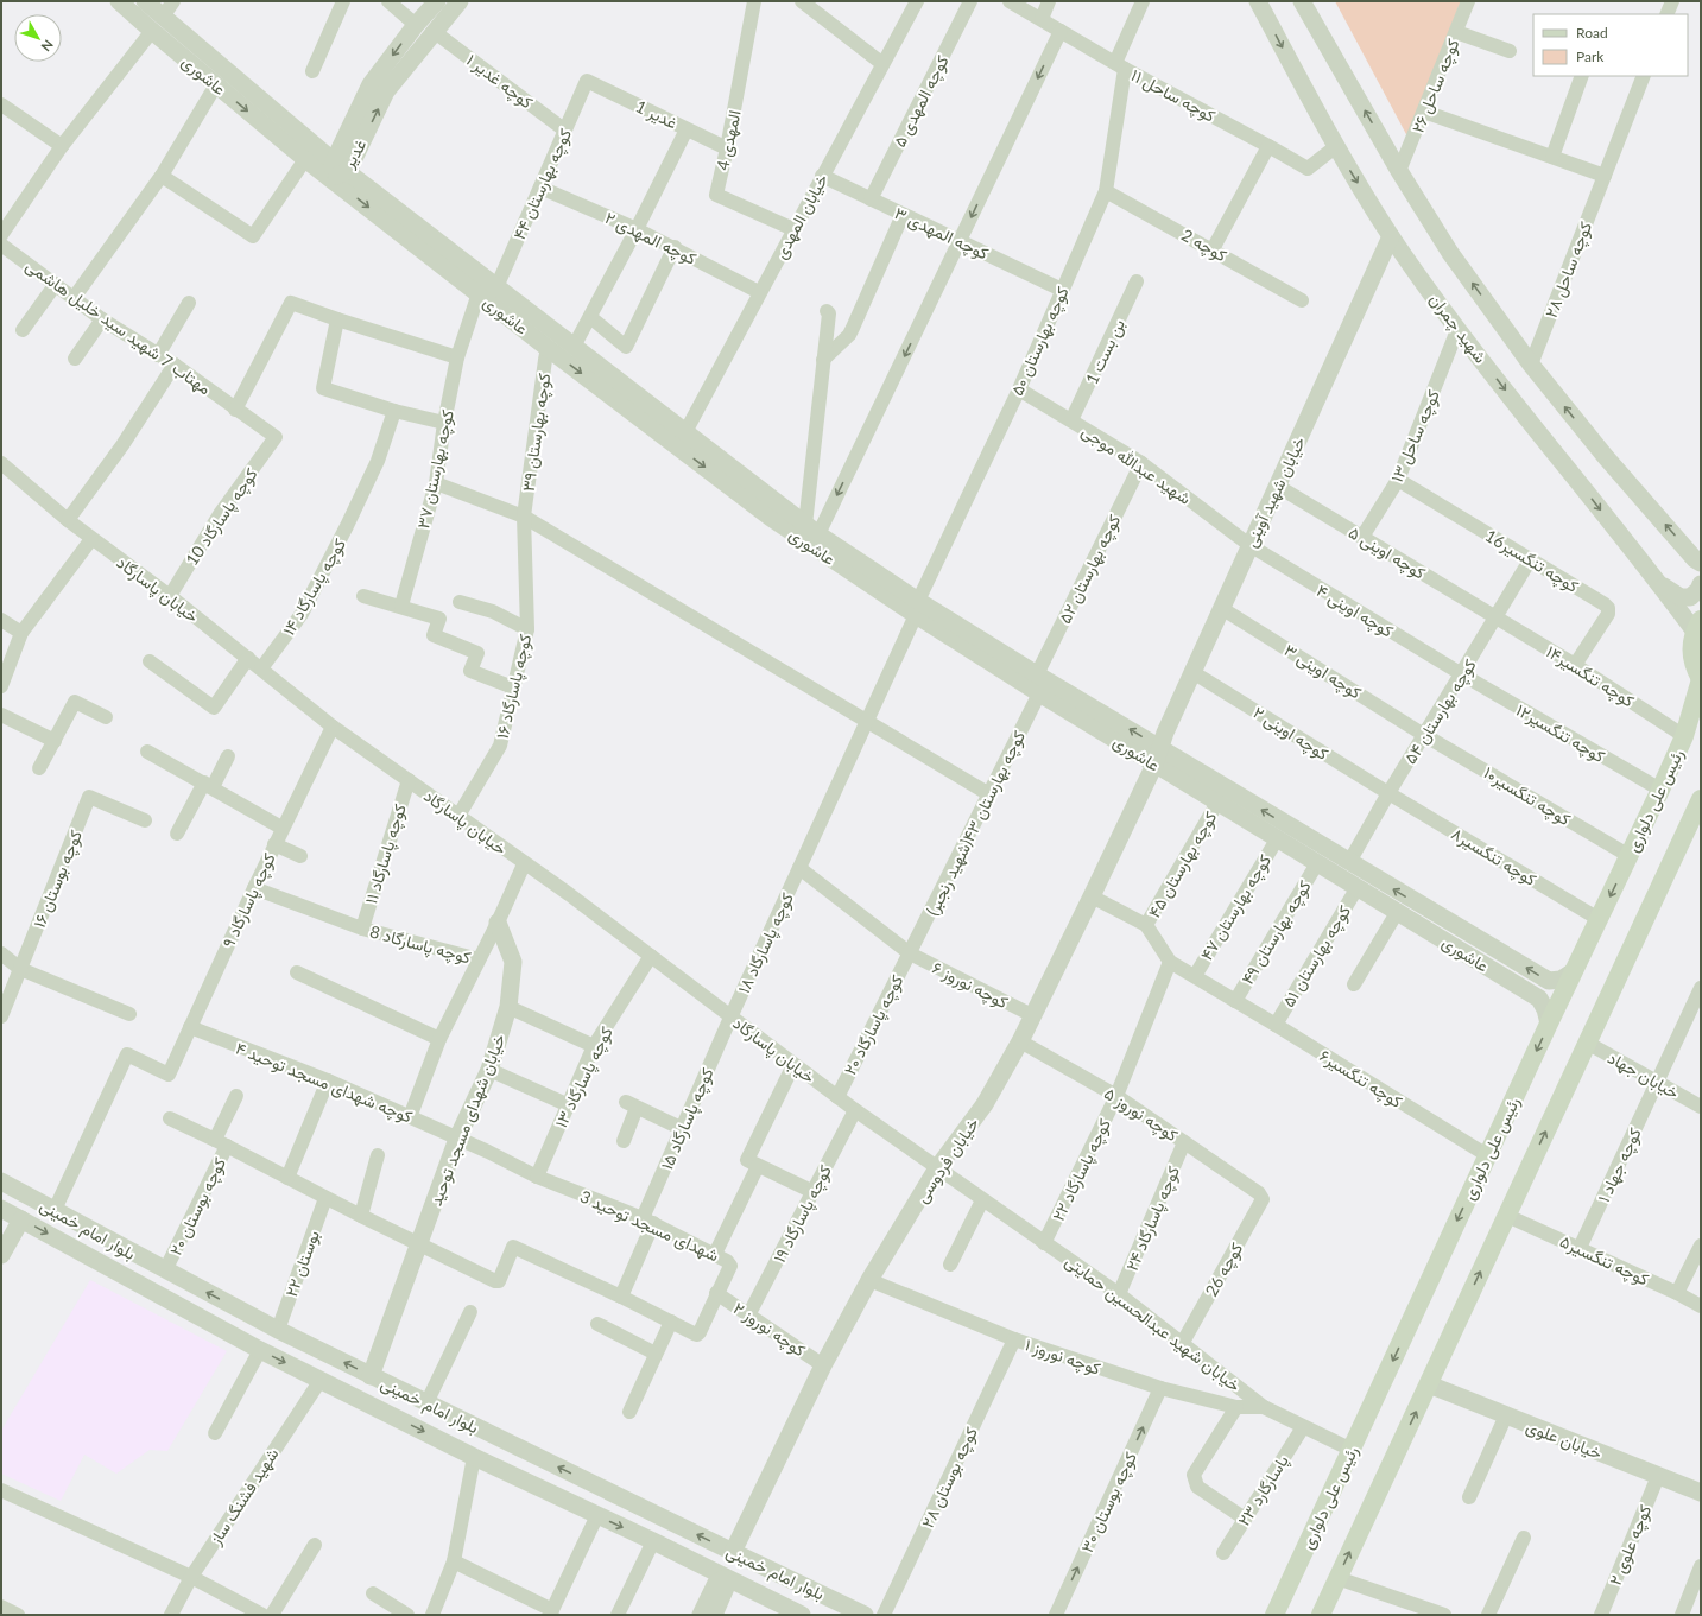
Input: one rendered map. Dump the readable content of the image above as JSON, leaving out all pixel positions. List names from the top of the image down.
{
  "streets": {
    "main road": ["رئیس علی دلواری"],
    "street": [
      "عاشوری",
      "کوچه غدیر ۱",
      "کوچه ساحل ۲۶",
      "کوچه ساحل ۱۱",
      "کوچه المهدی ۵",
      "غدیر 1",
      "المهدی 4",
      "غدیر",
      "کوچه بهارستان ۴۴",
      "خیابان المهدی",
      "کوچه المهدی ۳",
      "کوچه المهدی ۲",
      "کوچه 2",
      "کوچه ساحل ۲۸",
      "مهتاب 7 شهید سید خلیل هاشمی",
      "شهید چمران",
      "کوچه بهارستان ۵۰",
      "بن بست 1",
      "کوچه بهارستان ۳۹",
      "کوچه ساحل ۱۳",
      "شهید عبدالله موجی",
      "کوچه بهارستان ۳۷",
      "خیابان شهید آوینی",
      "کوچه پاسارگاد 10",
      "کوچه اوینی ۵",
      "کوچه تنگسیر16",
      "کوچه بهارستان ۵۲",
      "کوچه پاسارگاد ۱۴",
      "خیابان پاسارگاد",
      "کوچه اوینی ۴",
      "کوچه اوینی ۳",
      "کوچه تنگسیر۱۴",
      "کوچه پاسارگاد ۱۶",
      "کوچه بهارستان ۵۴",
      "کوچه اوینی ۲",
      "کوچه تنگسیر۱۲",
      "کوچه تنگسیر۱۰",
      "کوچه بهارستان ۴۳(شهید رنجبر)",
      "کوچه پاسارگاد ۱۱",
      "کوچه تنگسیر۸",
      "کوچه بهارستان ۴۵",
      "کوچه بوستان ۱۶",
      "کوچه پاسارگاد ۹",
      "کوچه بهارستان ۴۷",
      "کوچه بهارستان ۴۹",
      "کوچه پاسارگاد ۱۸",
      "کوچه پاسارگاد 8",
      "کوچه بهارستان ۵۱",
      "کوچه نوروز ۶",
      "کوچه پاسارگاد ۲۰",
      "خیابان جهاد",
      "کوچه پاسارگاد ۱۳",
      "کوچه تنگسیر۶",
      "کوچه شهدای مسجد توحید ۴",
      "کوچه نوروز ۵",
      "کوچه پاسارگاد ۱۵",
      "خیابان شهدای مسجد توحید",
      "خیابان فردوسی",
      "کوچه جهاد ۱",
      "کوچه پاسارگاد ۲۲",
      "کوچه بوستان ۲۰",
      "کوچه پاسارگاد ۱۹",
      "کوچه پاسارگاد ۲۴",
      "شهدای مسجد توحید 3",
      "بلوار امام خمینی",
      "کوچه تنگسیر۵",
      "بوستان ۲۲",
      "کوچه 26",
      "خیابان شهید عبدالحسین حمایتی",
      "کوچه نوروز ۲",
      "کوچه نوروز ۱",
      "خیابان علوی",
      "کوچه بوستان ۲۸",
      "پاسارگارد ۲۳",
      "شهید فشنگ ساز",
      "کوچه بوستان ۳۰",
      "کوچه علوی ۲"
    ]
  },
  "crossings": [
    ["عاشوری", "غدیر"],
    ["عاشوری", "کوچه بهارستان ۴۴"],
    ["عاشوری", "خیابان المهدی"],
    ["عاشوری", "کوچه بهارستان ۵۰"],
    ["عاشوری", "کوچه بهارستان ۳۹"],
    ["عاشوری", "کوچه بهارستان ۳۷"],
    ["عاشوری", "خیابان شهید آوینی"],
    ["عاشوری", "کوچه بهارستان ۵۲"],
    ["عاشوری", "کوچه بهارستان ۵۴"],
    ["عاشوری", "رئیس علی دلواری"],
    ["عاشوری", "کوچه بهارستان ۴۳(شهید رنجبر)"],
    ["عاشوری", "کوچه بهارستان ۴۵"],
    ["عاشوری", "کوچه بهارستان ۴۷"],
    ["عاشوری", "کوچه بهارستان ۴۹"],
    ["عاشوری", "کوچه بهارستان ۵۱"],
    ["عاشوری", "خیابان فردوسی"],
    ["کوچه غدیر ۱", "غدیر"],
    ["کوچه غدیر ۱", "کوچه بهارستان ۴۴"],
    ["کوچه ساحل ۱۱", "شهید چمران"],
    ["کوچه ساحل ۱۱", "کوچه بهارستان ۵۰"],
    ["کوچه المهدی ۵", "کوچه المهدی ۳"],
    ["غدیر 1", "المهدی 4"],
    ["غدیر 1", "کوچه بهارستان ۴۴"],
    ["المهدی 4", "خیابان المهدی"],
    ["کوچه بهارستان ۴۴", "کوچه المهدی ۲"],
    ["خیابان المهدی", "کوچه المهدی ۳"],
    ["خیابان المهدی", "کوچه المهدی ۲"],
    ["کوچه المهدی ۳", "کوچه بهارستان ۵۰"],
    ["کوچه 2", "کوچه بهارستان ۵۰"],
    ["مهتاب 7 شهید سید خلیل هاشمی", "کوچه پاسارگاد 10"],
    ["شهید چمران", "کوچه ساحل ۱۳"],
    ["شهید چمران", "خیابان شهید آوینی"],
    ["کوچه بهارستان ۵۰", "شهید عبدالله موجی"],
    ["کوچه بهارستان ۵۰", "کوچه پاسارگاد ۱۸"],
    ["بن بست 1", "شهید عبدالله موجی"],
    ["کوچه بهارستان ۳۹", "کوچه پاسارگاد ۱۶"],
    ["کوچه ساحل ۱۳", "کوچه اوینی ۵"],
    ["کوچه ساحل ۱۳", "کوچه تنگسیر16"],
    ["شهید عبدالله موجی", "خیابان شهید آوینی"],
    ["شهید عبدالله موجی", "کوچه بهارستان ۵۲"],
    ["شهید عبدالله موجی", "کوچه اوینی ۴"],
    ["خیابان شهید آوینی", "کوچه اوینی ۵"],
    ["خیابان شهید آوینی", "کوچه اوینی ۴"],
    ["خیابان شهید آوینی", "کوچه اوینی ۳"],
    ["خیابان شهید آوینی", "کوچه اوینی ۲"],
    ["خیابان شهید آوینی", "خیابان فردوسی"],
    ["کوچه پاسارگاد 10", "خیابان پاسارگاد"],
    ["کوچه اوینی ۵", "کوچه تنگسیر۱۴"],
    ["کوچه اوینی ۵", "کوچه بهارستان ۵۴"],
    ["کوچه تنگسیر16", "کوچه تنگسیر۱۴"],
    ["کوچه تنگسیر16", "کوچه بهارستان ۵۴"],
    ["کوچه پاسارگاد ۱۴", "خیابان پاسارگاد"],
    ["خیابان پاسارگاد", "کوچه پاسارگاد ۱۶"],
    ["خیابان پاسارگاد", "کوچه پاسارگاد ۱۱"],
    ["خیابان پاسارگاد", "کوچه پاسارگاد ۹"],
    ["خیابان پاسارگاد", "کوچه پاسارگاد ۱۸"],
    ["خیابان پاسارگاد", "کوچه پاسارگاد ۲۰"],
    ["خیابان پاسارگاد", "کوچه پاسارگاد ۱۳"],
    ["خیابان پاسارگاد", "کوچه پاسارگاد ۱۵"],
    ["خیابان پاسارگاد", "خیابان فردوسی"],
    ["خیابان پاسارگاد", "کوچه پاسارگاد ۱۹"],
    ["خیابان پاسارگاد", "خیابان شهید عبدالحسین حمایتی"],
    ["کوچه اوینی ۴", "کوچه بهارستان ۵۴"],
    ["کوچه اوینی ۴", "کوچه تنگسیر۱۲"],
    ["کوچه اوینی ۳", "کوچه بهارستان ۵۴"],
    ["کوچه اوینی ۳", "کوچه تنگسیر۱۰"],
    ["کوچه تنگسیر۱۴", "کوچه بهارستان ۵۴"],
    ["کوچه تنگسیر۱۴", "رئیس علی دلواری"],
    ["کوچه بهارستان ۵۴", "کوچه اوینی ۲"],
    ["کوچه بهارستان ۵۴", "کوچه تنگسیر۱۲"],
    ["کوچه بهارستان ۵۴", "کوچه تنگسیر۱۰"],
    ["کوچه بهارستان ۵۴", "کوچه تنگسیر۸"],
    ["کوچه اوینی ۲", "کوچه تنگسیر۸"],
    ["کوچه تنگسیر۱۲", "رئیس علی دلواری"],
    ["کوچه تنگسیر۱۰", "رئیس علی دلواری"],
    ["رئیس علی دلواری", "کوچه تنگسیر۸"],
    ["رئیس علی دلواری", "کوچه تنگسیر۶"],
    ["رئیس علی دلواری", "خیابان شهید عبدالحسین حمایتی"],
    ["کوچه بهارستان ۴۳(شهید رنجبر)", "کوچه نوروز ۶"],
    ["کوچه بهارستان ۴۳(شهید رنجبر)", "کوچه پاسارگاد ۲۰"],
    ["کوچه پاسارگاد ۱۱", "کوچه پاسارگاد 8"],
    ["کوچه پاسارگاد ۹", "کوچه پاسارگاد 8"],
    ["کوچه پاسارگاد ۹", "کوچه شهدای مسجد توحید ۴"],
    ["کوچه پاسارگاد ۹", "بلوار امام خمینی"],
    ["کوچه بهارستان ۴۷", "کوچه تنگسیر۶"],
    ["کوچه بهارستان ۴۹", "کوچه تنگسیر۶"],
    ["کوچه پاسارگاد ۱۸", "کوچه نوروز ۶"],
    ["کوچه پاسارگاد ۱۸", "کوچه پاسارگاد ۱۵"],
    ["کوچه بهارستان ۵۱", "کوچه تنگسیر۶"],
    ["کوچه نوروز ۶", "کوچه پاسارگاد ۲۰"],
    ["کوچه نوروز ۶", "خیابان فردوسی"],
    ["خیابان جهاد", "کوچه جهاد ۱"],
    ["کوچه پاسارگاد ۱۳", "کوچه شهدای مسجد توحید ۴"],
    ["کوچه پاسارگاد ۱۳", "شهدای مسجد توحید 3"],
    ["کوچه تنگسیر۶", "کوچه پاسارگاد ۲۲"],
    ["کوچه شهدای مسجد توحید ۴", "خیابان شهدای مسجد توحید"],
    ["کوچه شهدای مسجد توحید ۴", "شهدای مسجد توحید 3"],
    ["کوچه نوروز ۵", "خیابان فردوسی"],
    ["کوچه نوروز ۵", "کوچه پاسارگاد ۲۲"],
    ["کوچه نوروز ۵", "کوچه پاسارگاد ۲۴"],
    ["کوچه نوروز ۵", "کوچه 26"],
    ["کوچه پاسارگاد ۱۵", "شهدای مسجد توحید 3"],
    ["خیابان شهدای مسجد توحید", "بلوار امام خمینی"],
    ["خیابان فردوسی", "بلوار امام خمینی"],
    ["خیابان فردوسی", "خیابان شهید عبدالحسین حمایتی"],
    ["خیابان فردوسی", "کوچه نوروز ۲"],
    ["خیابان فردوسی", "کوچه نوروز ۱"],
    ["کوچه جهاد ۱", "کوچه تنگسیر۵"],
    ["کوچه پاسارگاد ۲۲", "خیابان شهید عبدالحسین حمایتی"],
    ["کوچه بوستان ۲۰", "بلوار امام خمینی"],
    ["کوچه پاسارگاد ۱۹", "کوچه نوروز ۲"],
    ["کوچه پاسارگاد ۲۴", "خیابان شهید عبدالحسین حمایتی"],
    ["شهدای مسجد توحید 3", "کوچه نوروز ۲"],
    ["بلوار امام خمینی", "بوستان ۲۲"],
    ["بلوار امام خمینی", "شهید فشنگ ساز"],
    ["کوچه 26", "خیابان شهید عبدالحسین حمایتی"],
    ["خیابان شهید عبدالحسین حمایتی", "کوچه نوروز ۱"],
    ["خیابان شهید عبدالحسین حمایتی", "پاسارگارد ۲۳"],
    ["کوچه نوروز ۱", "کوچه بوستان ۲۸"],
    ["کوچه نوروز ۱", "کوچه بوستان ۳۰"],
    ["خیابان علوی", "کوچه علوی ۲"]
  ],
  "one_way": ["کوچه بوستان ۳۰"],
  "legend": ["Road", "Park"],
  "north": "bottom right"
}
